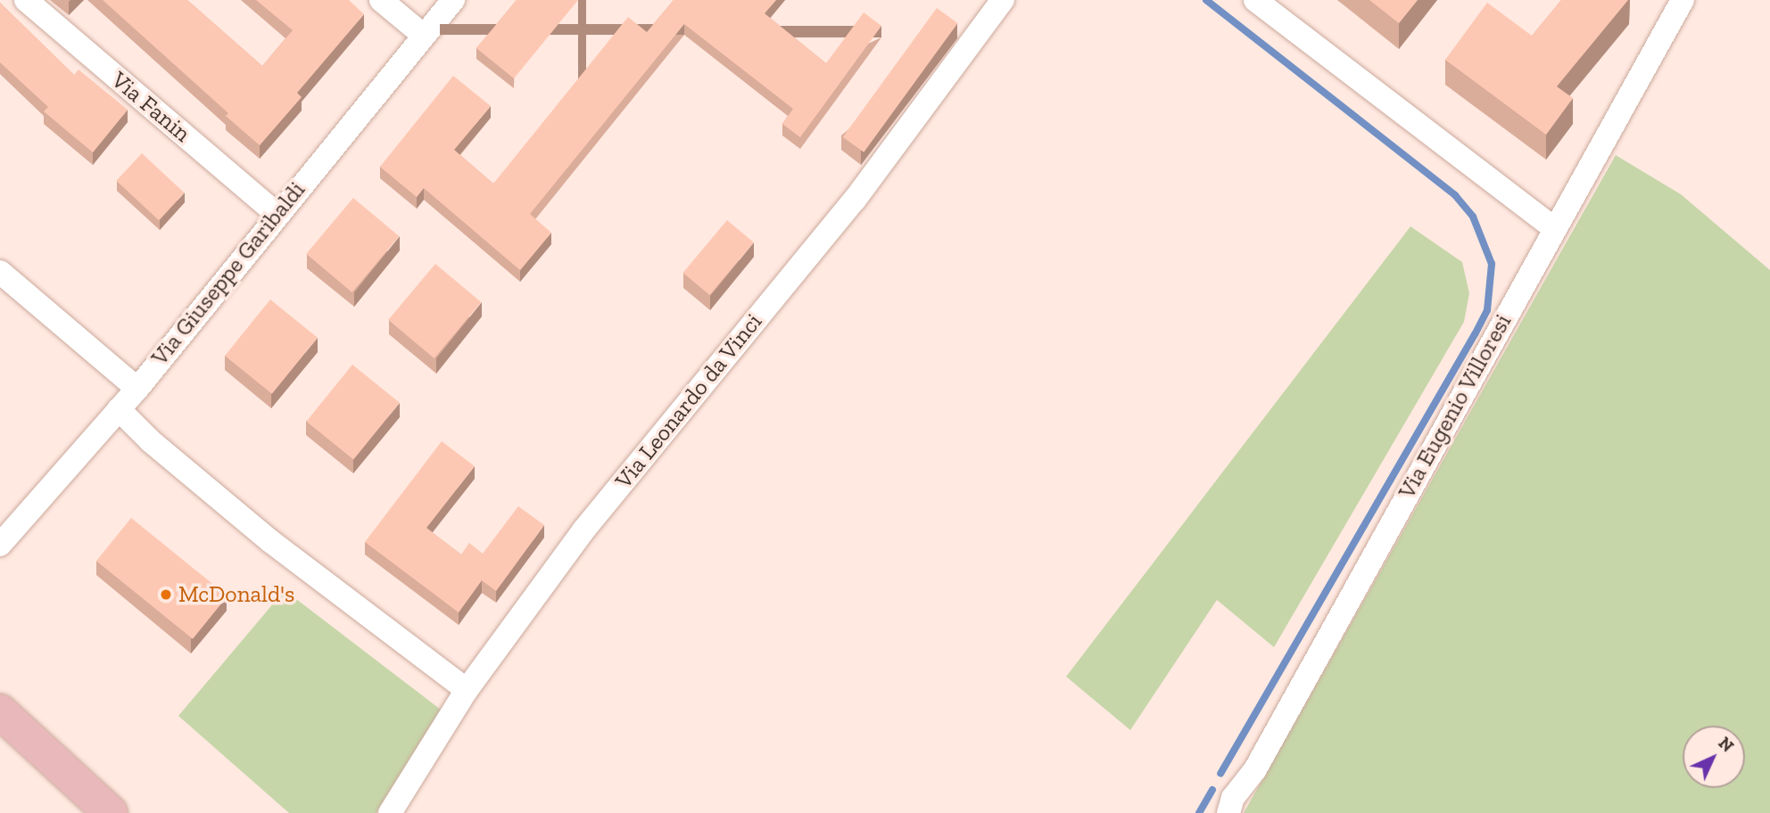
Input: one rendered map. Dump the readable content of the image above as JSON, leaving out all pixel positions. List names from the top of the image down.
{
  "streets": {
    "street": [
      "Via Fanin",
      "Via Giuseppe Garibaldi",
      "Via Leonardo da Vinci",
      "Via Eugenio Villoresi"
    ]
  },
  "crossings": [
    ["Via Fanin", "Via Giuseppe Garibaldi"]
  ],
  "places": ["McDonald's"],
  "north": "top right"
}
